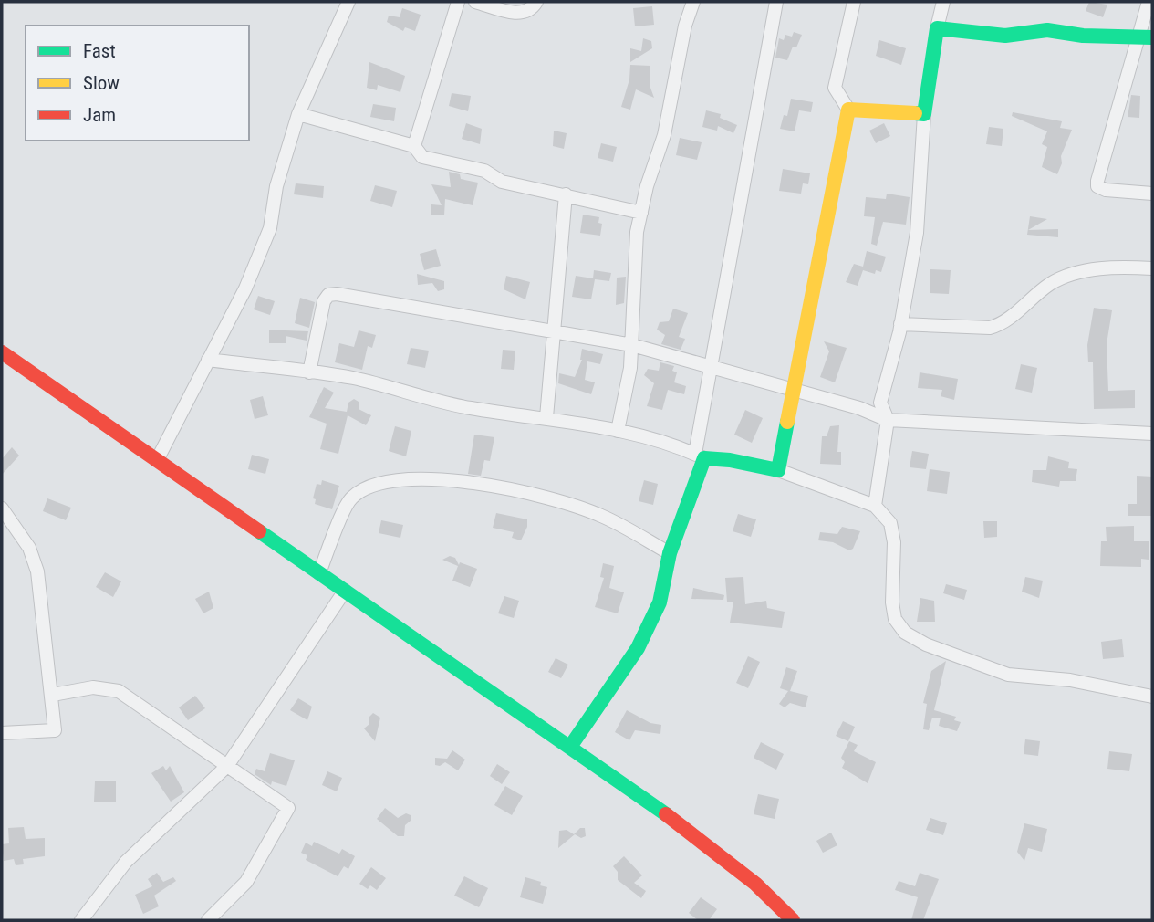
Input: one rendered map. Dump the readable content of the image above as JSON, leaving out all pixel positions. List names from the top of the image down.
{
  "legend": ["Fast", "Slow", "Jam"]
}
